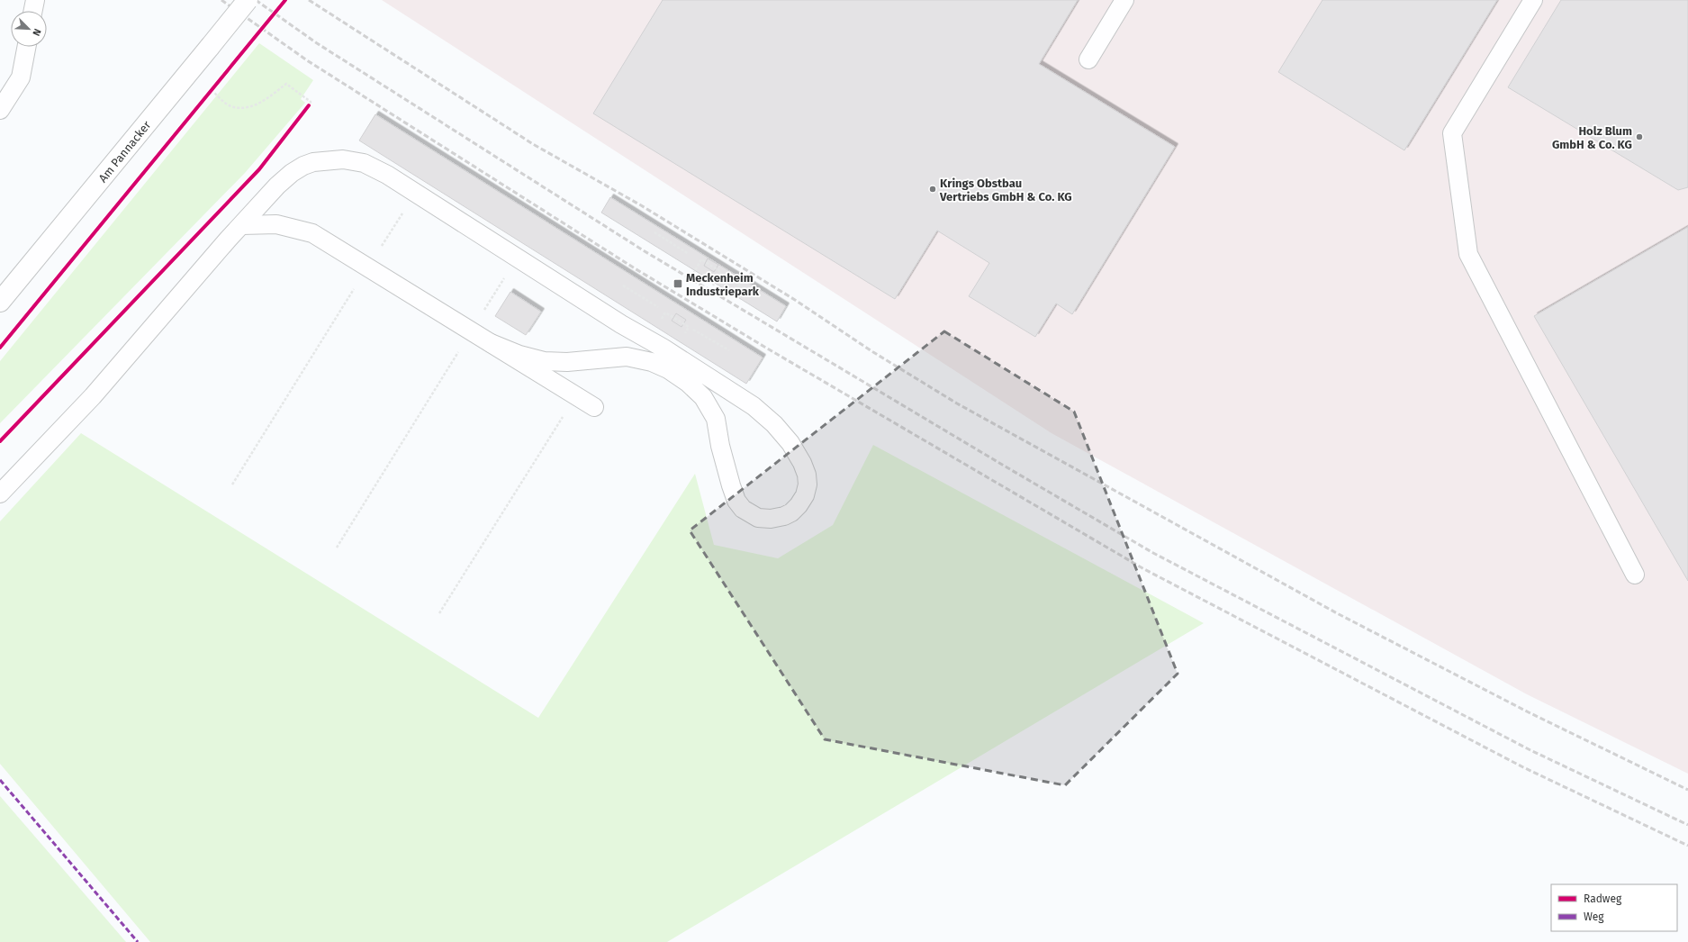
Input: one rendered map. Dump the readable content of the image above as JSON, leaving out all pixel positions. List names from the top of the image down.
{
  "streets": {
    "main road": ["Am Pannacker"]
  },
  "places": {
    "other": ["Holz Blum GmbH & Co. KG", "Krings Obstbau Vertriebs GmbH & Co. KG"],
    "transit": ["Meckenheim Industriepark"]
  },
  "legend": ["Radweg", "Weg"],
  "north": "bottom right"
}
